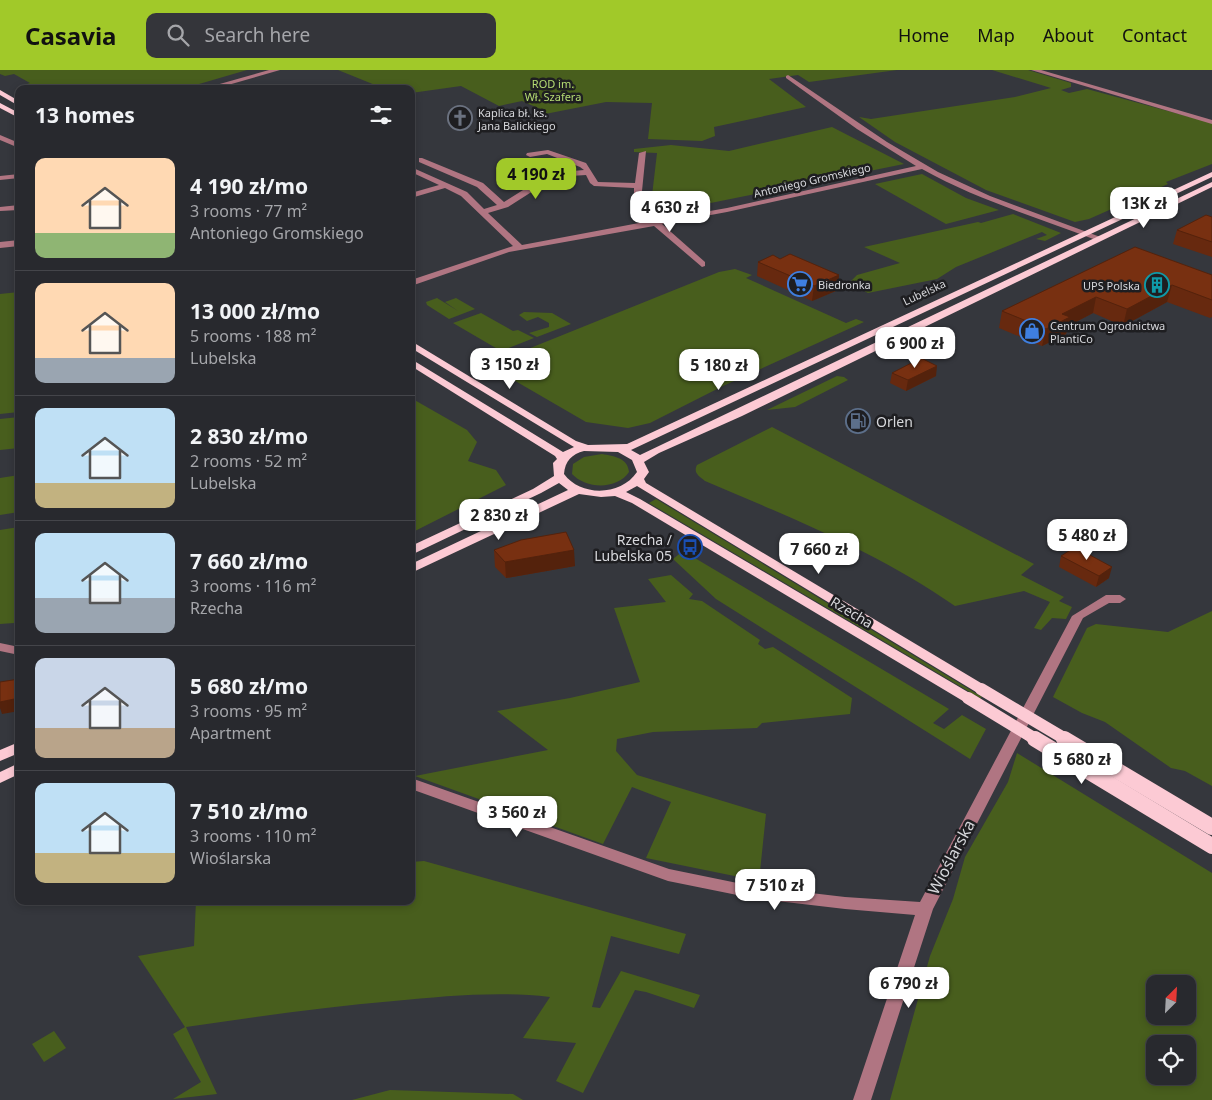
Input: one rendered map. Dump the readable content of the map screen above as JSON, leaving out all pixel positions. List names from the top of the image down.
{
  "streets": {
    "main road": ["Lubelska", "Rzecha"],
    "street": ["Antoniego Gromskiego", "Wioślarska"]
  },
  "parks": ["ROD im. Wł. Szafera"],
  "places": {
    "church": ["Kaplica bł. ks. Jana Balickiego"],
    "supermarket": ["Biedronka"],
    "building": ["UPS Polska"],
    "shop": ["Centrum Ogrodnictwa PlantiCo"],
    "fuel station": ["Orlen"],
    "bus stop": ["Rzecha / Lubelska 05"]
  },
  "north": "top right",
  "page": {
    "header": "Casavia",
    "search": "Search here",
    "nav": [
      "Home",
      "Map",
      "About",
      "Contact"
    ],
    "heading": "13 homes",
    "list": [
      {
        "name": "4 190 zł/mo",
        "note": "3 rooms · 77 m² · Antoniego Gromskiego"
      },
      {
        "name": "13 000 zł/mo",
        "note": "5 rooms · 188 m² · Lubelska"
      },
      {
        "name": "2 830 zł/mo",
        "note": "2 rooms · 52 m² · Lubelska"
      },
      {
        "name": "7 660 zł/mo",
        "note": "3 rooms · 116 m² · Rzecha"
      },
      {
        "name": "5 680 zł/mo",
        "note": "3 rooms · 95 m² · Apartment"
      },
      {
        "name": "7 510 zł/mo",
        "note": "3 rooms · 110 m² · Wioślarska"
      }
    ],
    "price": [
      "4 190 zł",
      "13K zł",
      "4 630 zł",
      "6 900 zł",
      "3 150 zł",
      "5 180 zł",
      "2 830 zł",
      "5 480 zł",
      "7 660 zł",
      "5 680 zł",
      "3 560 zł",
      "7 510 zł",
      "6 790 zł"
    ]
  }
}
